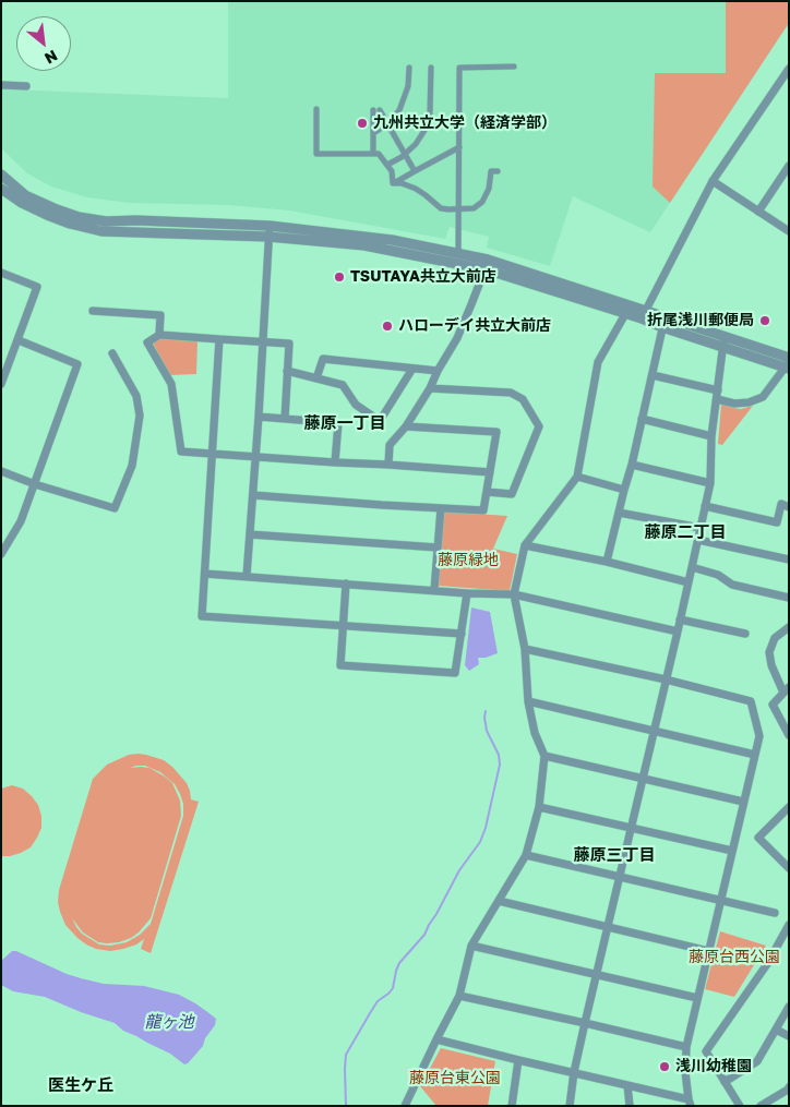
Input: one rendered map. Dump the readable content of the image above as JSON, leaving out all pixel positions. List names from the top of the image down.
{
  "districts": [
    "藤原一丁目",
    "藤原二丁目",
    "藤原三丁目",
    "医生ケ丘"
  ],
  "water": ["龍ヶ池"],
  "parks": ["藤原緑地", "藤原台西公園", "藤原台東公園"],
  "places": [
    "九州共立大学（経済学部）",
    "TSUTAYA共立大前店",
    "折尾浅川郵便局",
    "ハローデイ共立大前店",
    "浅川幼稚園"
  ],
  "north": "bottom right"
}
